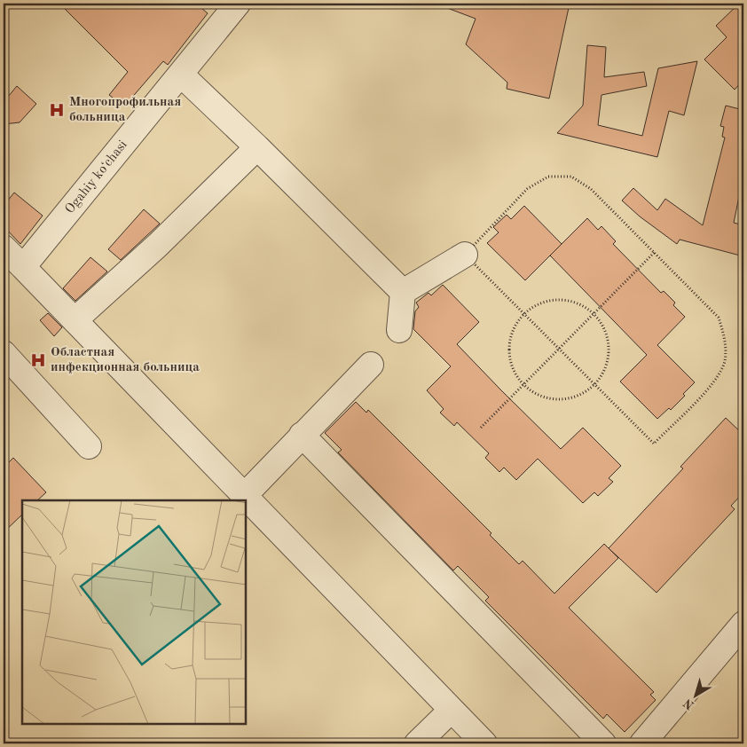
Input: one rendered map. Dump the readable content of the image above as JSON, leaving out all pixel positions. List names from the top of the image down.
{
  "streets": {
    "street": ["Ogahiy koʻchasi"]
  },
  "places": {
    "hospital": ["Многопрофильная больница", "Областная инфекционная больница"]
  },
  "north": "bottom left"
}
